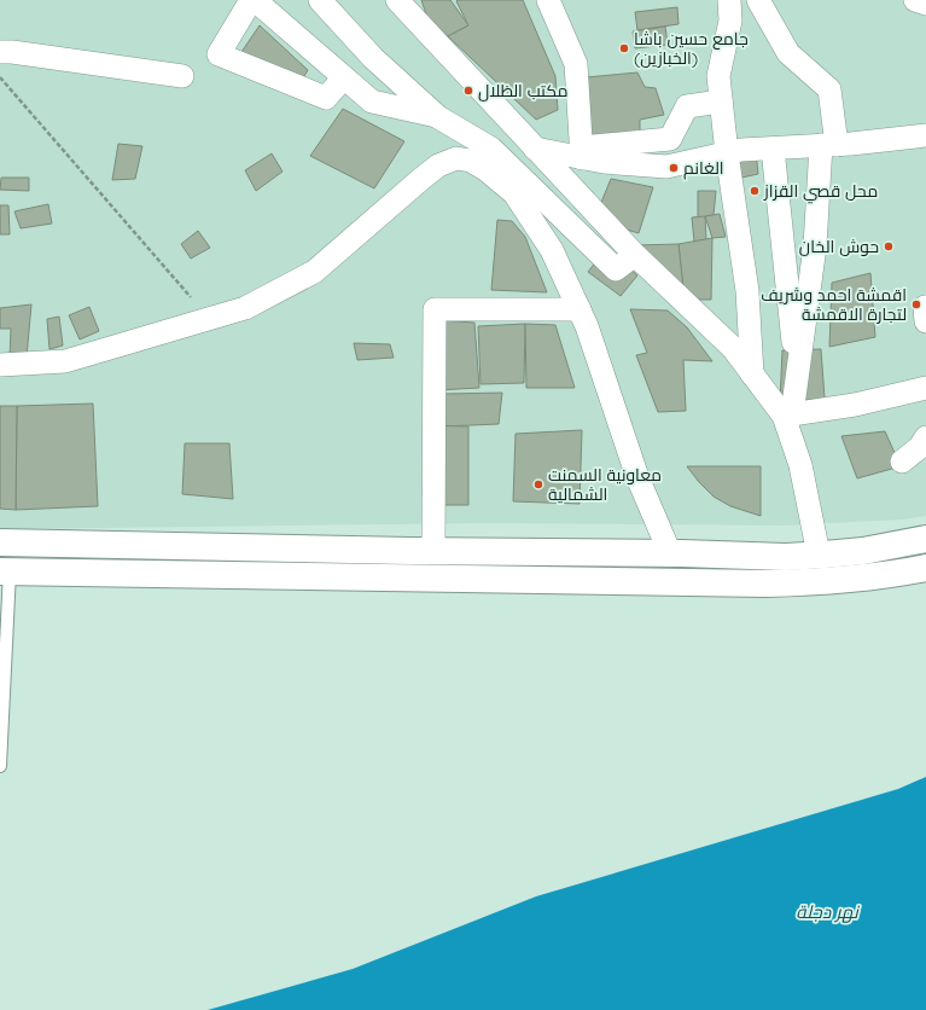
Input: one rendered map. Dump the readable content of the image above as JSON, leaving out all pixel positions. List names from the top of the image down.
{
  "water": ["نهر دجلة"],
  "places": [
    "جامع حسين باشا (الخبازين)",
    "مكتب الظلال",
    "الغانم",
    "محل قصي القزاز",
    "حوش الخان",
    "اقمشة احمد وشريف لتجارة الاقمشة",
    "معاونية السمنت الشمالية"
  ]
}
